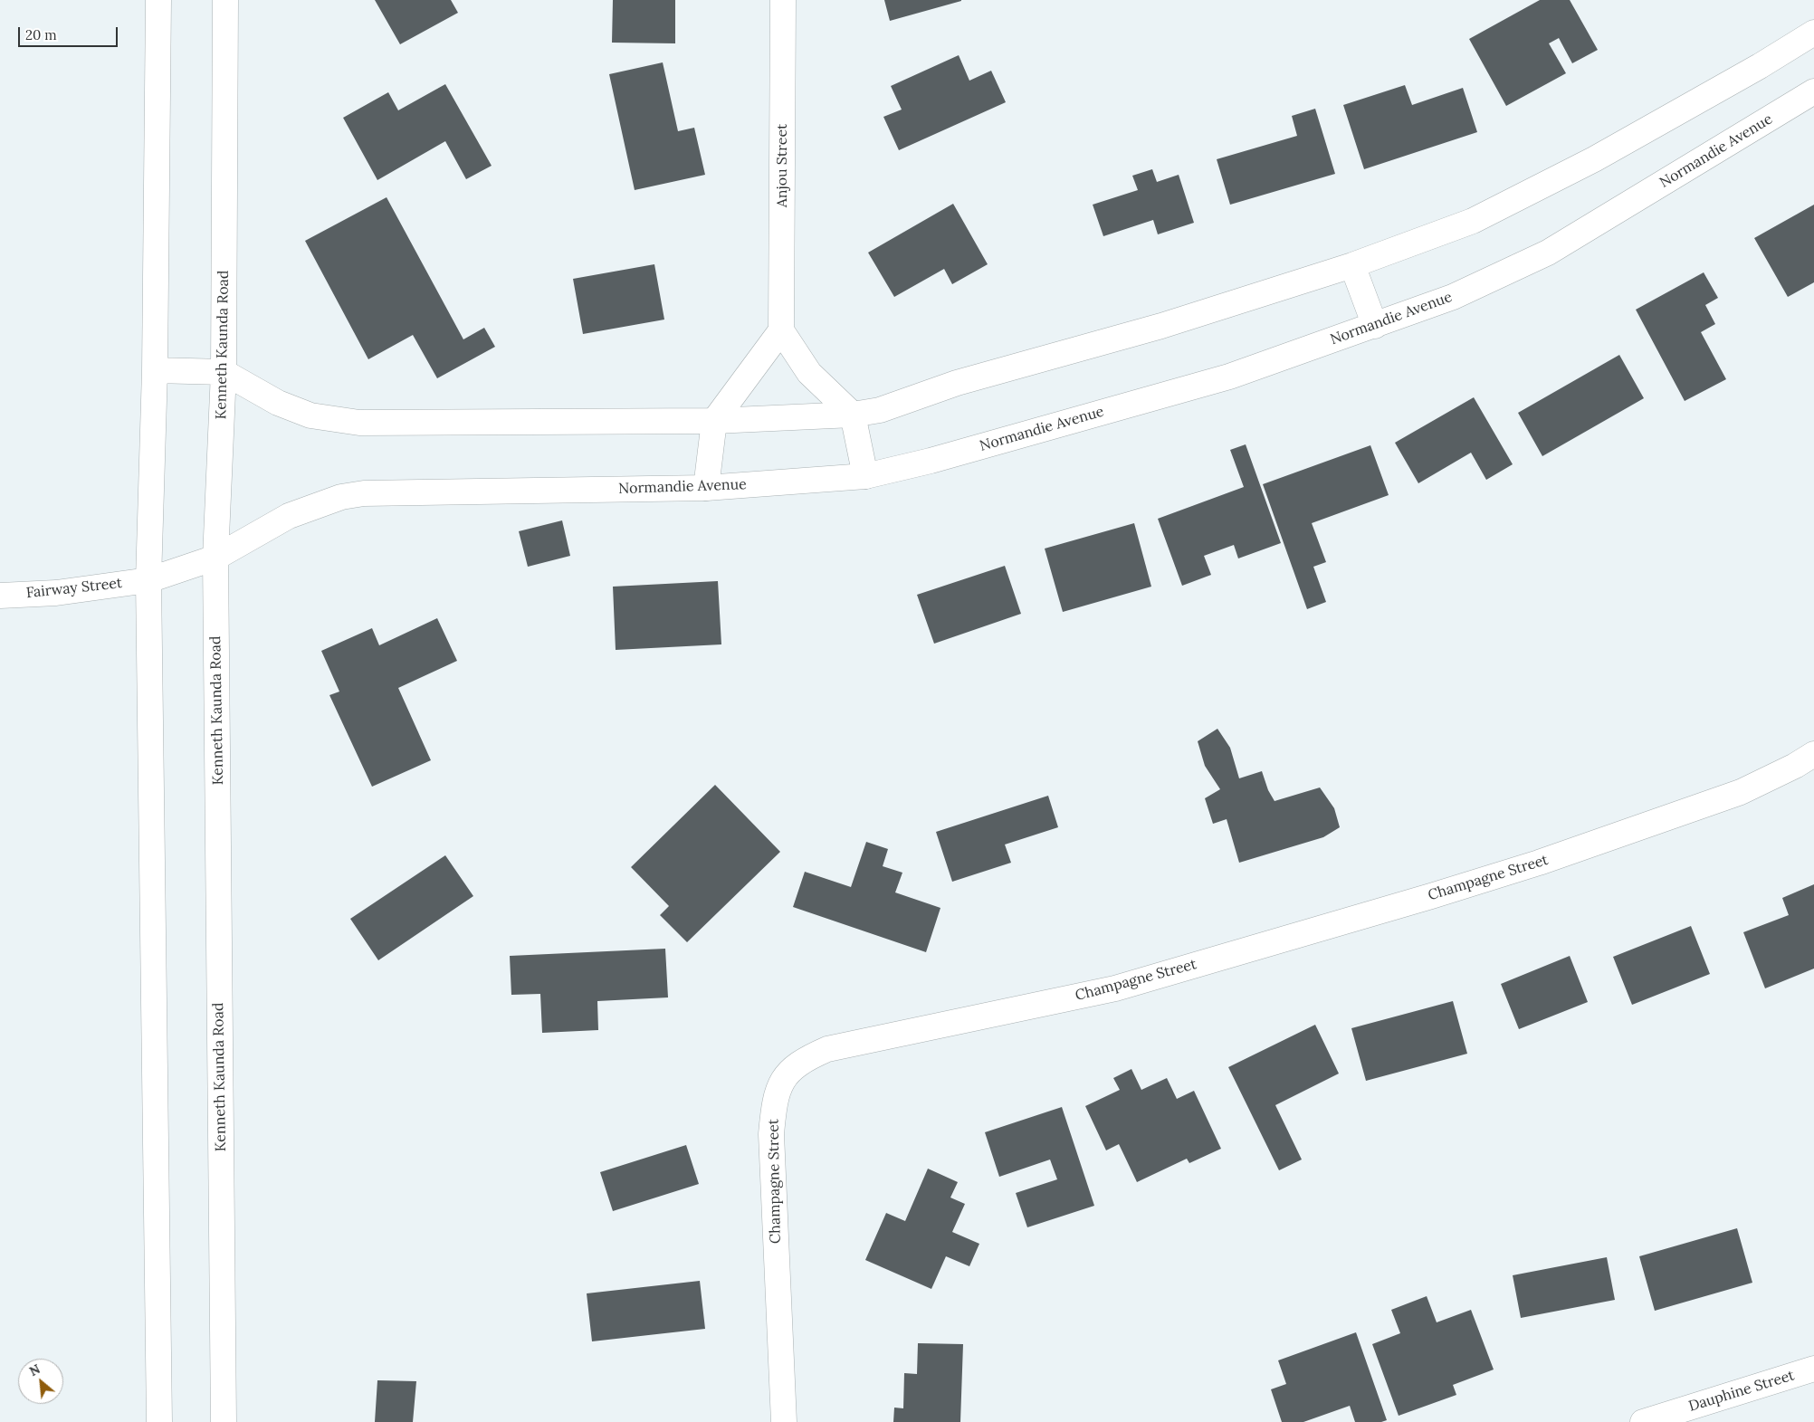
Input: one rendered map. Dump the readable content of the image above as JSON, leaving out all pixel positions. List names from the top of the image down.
{
  "streets": {
    "street": [
      "Normandie Avenue",
      "Anjou Street",
      "Kenneth Kaunda Road",
      "Fairway Street",
      "Champagne Street",
      "Dauphine Street"
    ]
  },
  "crossings": [
    ["Normandie Avenue", "Kenneth Kaunda Road"],
    ["Normandie Avenue", "Fairway Street"]
  ],
  "scale_bar": "20 m",
  "north": "top left"
}
